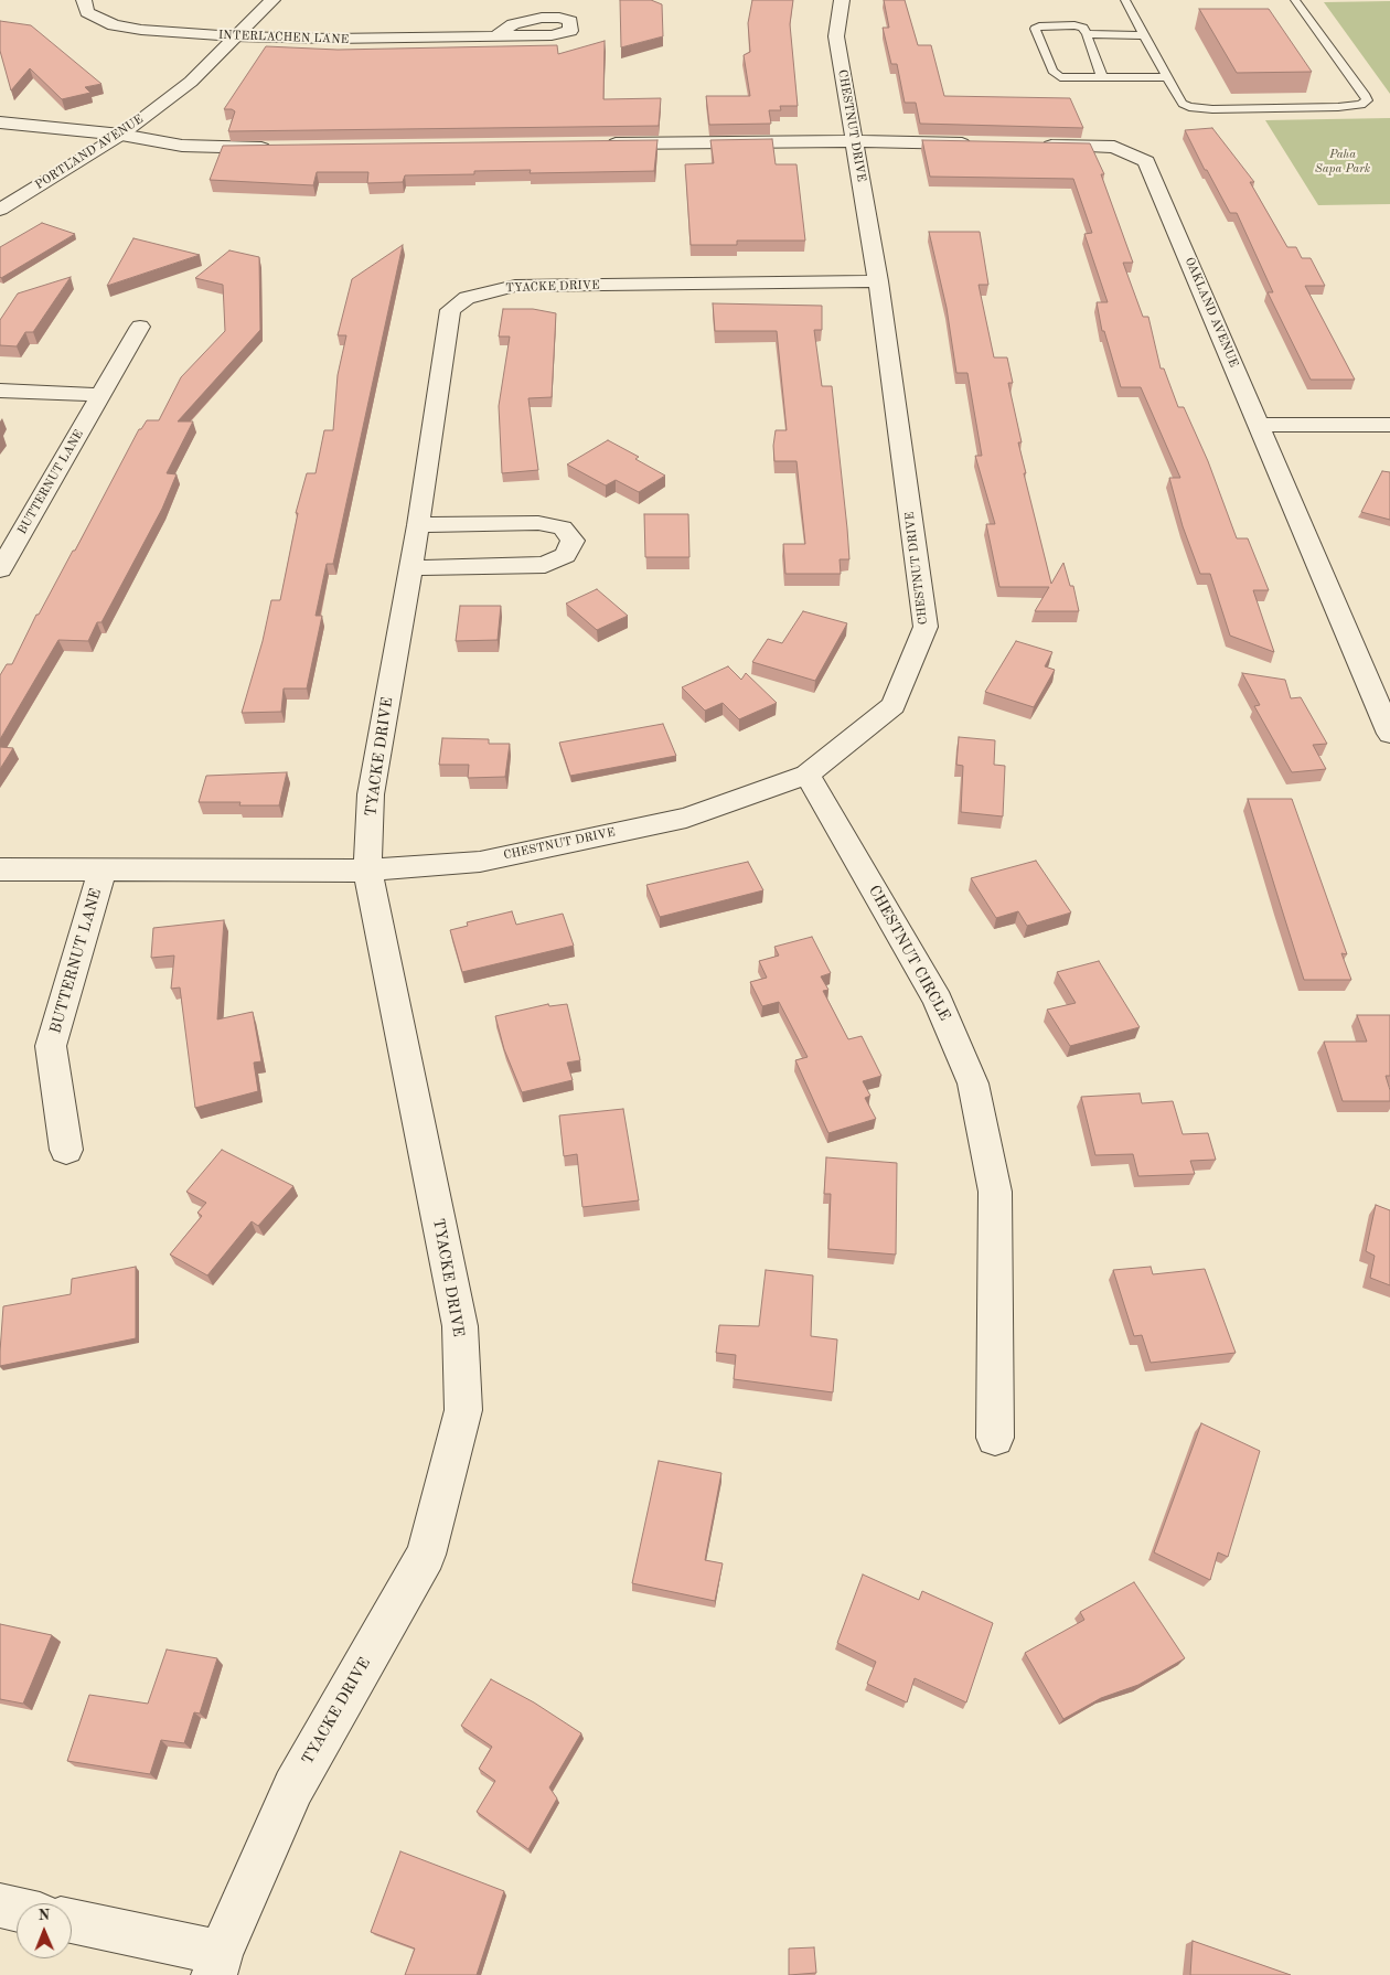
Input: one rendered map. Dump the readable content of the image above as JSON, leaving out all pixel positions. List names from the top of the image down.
{
  "streets": {
    "street": [
      "INTERLACHEN LANE",
      "CHESTNUT DRIVE",
      "PORTLAND AVENUE",
      "TYACKE DRIVE",
      "OAKLAND AVENUE",
      "BUTTERNUT LANE",
      "CHESTNUT CIRCLE"
    ]
  },
  "crossings": [
    ["INTERLACHEN LANE", "PORTLAND AVENUE"],
    ["CHESTNUT DRIVE", "TYACKE DRIVE"],
    ["CHESTNUT DRIVE", "BUTTERNUT LANE"],
    ["CHESTNUT DRIVE", "CHESTNUT CIRCLE"],
    ["TYACKE DRIVE", "BUTTERNUT LANE"]
  ],
  "parks": ["Paha Sapa Park"],
  "north": "top"
}
